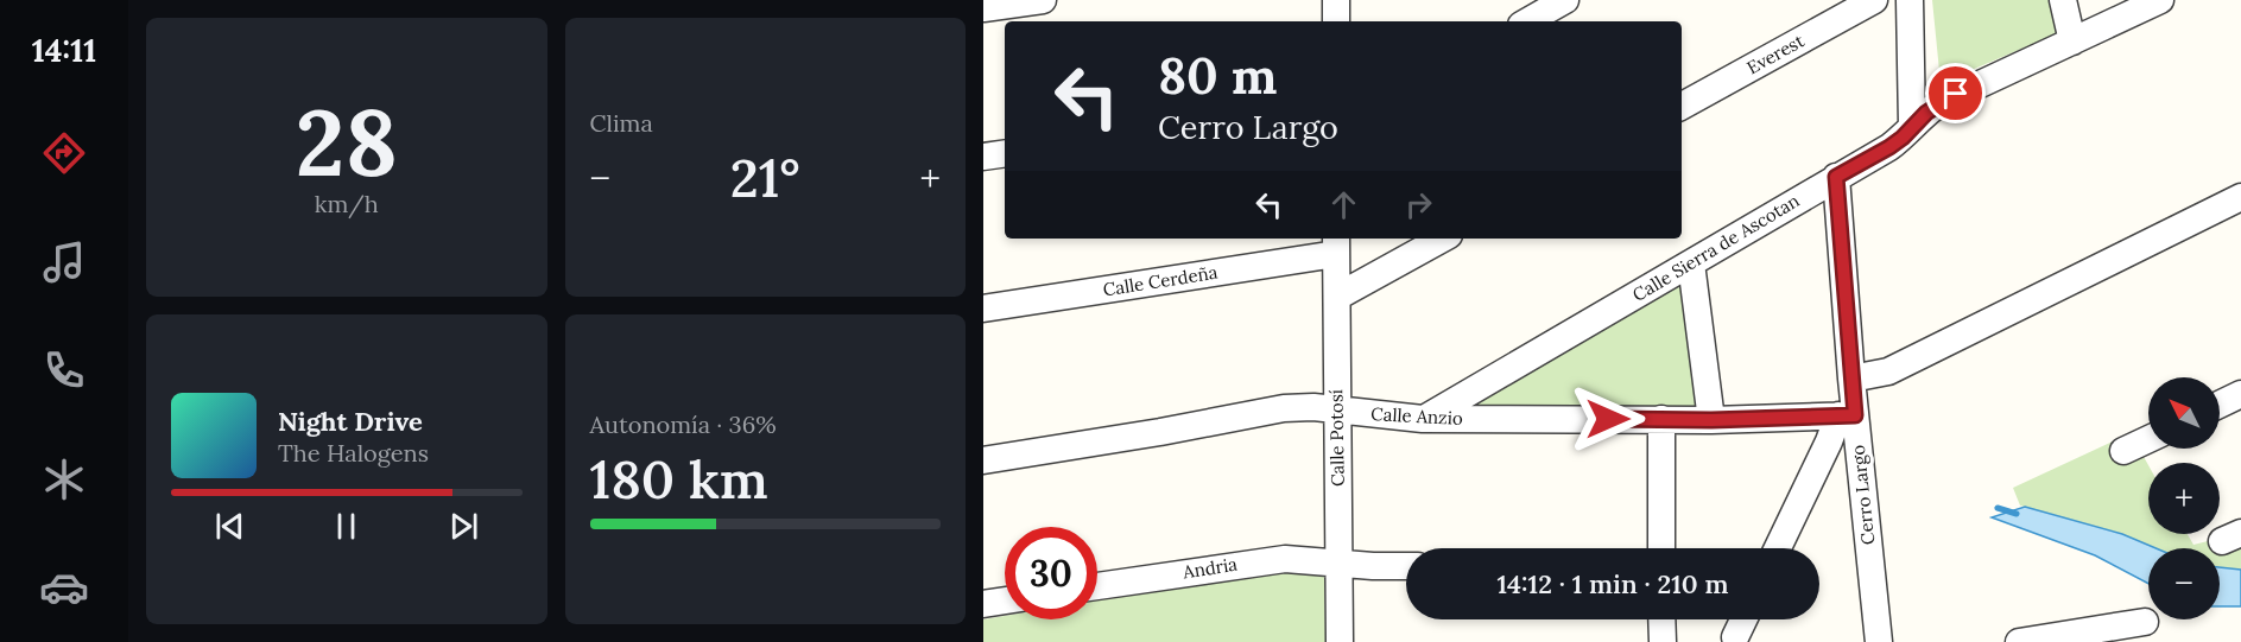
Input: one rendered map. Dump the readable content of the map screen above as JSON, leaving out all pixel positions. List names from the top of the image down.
{
  "streets": {
    "street": [
      "Everest",
      "Calle Sierra de Ascotan",
      "Calle Cerdeña",
      "Calle Anzio",
      "Calle Potosí",
      "Cerro Largo",
      "Andria"
    ]
  },
  "crossings": [
    ["Calle Sierra de Ascotan", "Calle Anzio"],
    ["Calle Sierra de Ascotan", "Cerro Largo"],
    ["Calle Cerdeña", "Calle Potosí"],
    ["Calle Anzio", "Calle Potosí"],
    ["Calle Anzio", "Cerro Largo"],
    ["Calle Potosí", "Andria"]
  ],
  "north": "top left",
  "page": {
    "tabs": "14:11",
    "tile": [
      ["28", "km/h"],
      "Clima",
      ["Autonomía · 36%", "180 km"]
    ],
    "turn": ["80 m", "Cerro Largo"],
    "heat": ["−", "21°", "+"],
    "map_buttons": ["+", "−"],
    "song": ["Night Drive", "The Halogens"],
    "limit": "30",
    "trip": "14:12 · 1 min · 210 m"
  }
}
